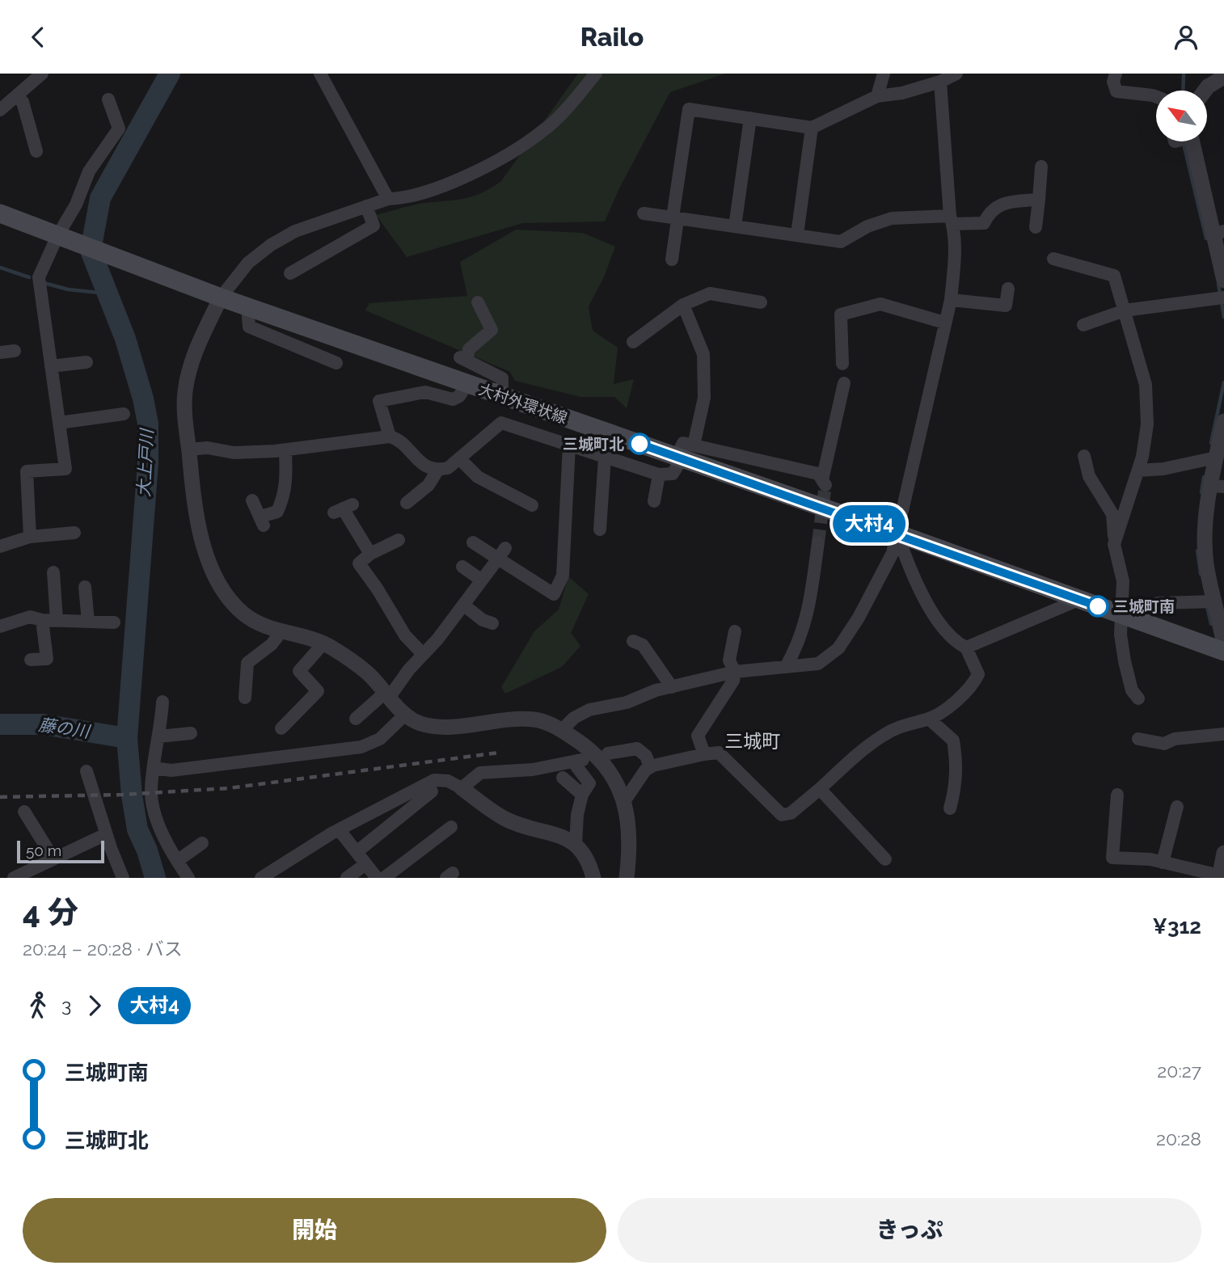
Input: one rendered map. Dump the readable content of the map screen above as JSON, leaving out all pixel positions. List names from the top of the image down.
{
  "streets": {
    "main road": ["大村外環状線"]
  },
  "districts": ["三城町"],
  "water": ["大上戸川", "藤の川"],
  "places": ["三城町北", "三城町南"],
  "lines": ["bus line 大村4"],
  "scale_bar": "50 m",
  "north": "top left",
  "page": {
    "header": "Railo",
    "on_map": "大村4",
    "scale": "50 m",
    "heading": ["4 分", "20:24 – 20:28 · バス", "¥312"],
    "legs": ["3", "大村4"],
    "list": [
      {
        "name": "三城町南",
        "value": "20:27"
      },
      {
        "name": "三城町北",
        "value": "20:28"
      }
    ],
    "buttons": ["開始", "きっぷ"]
  }
}
